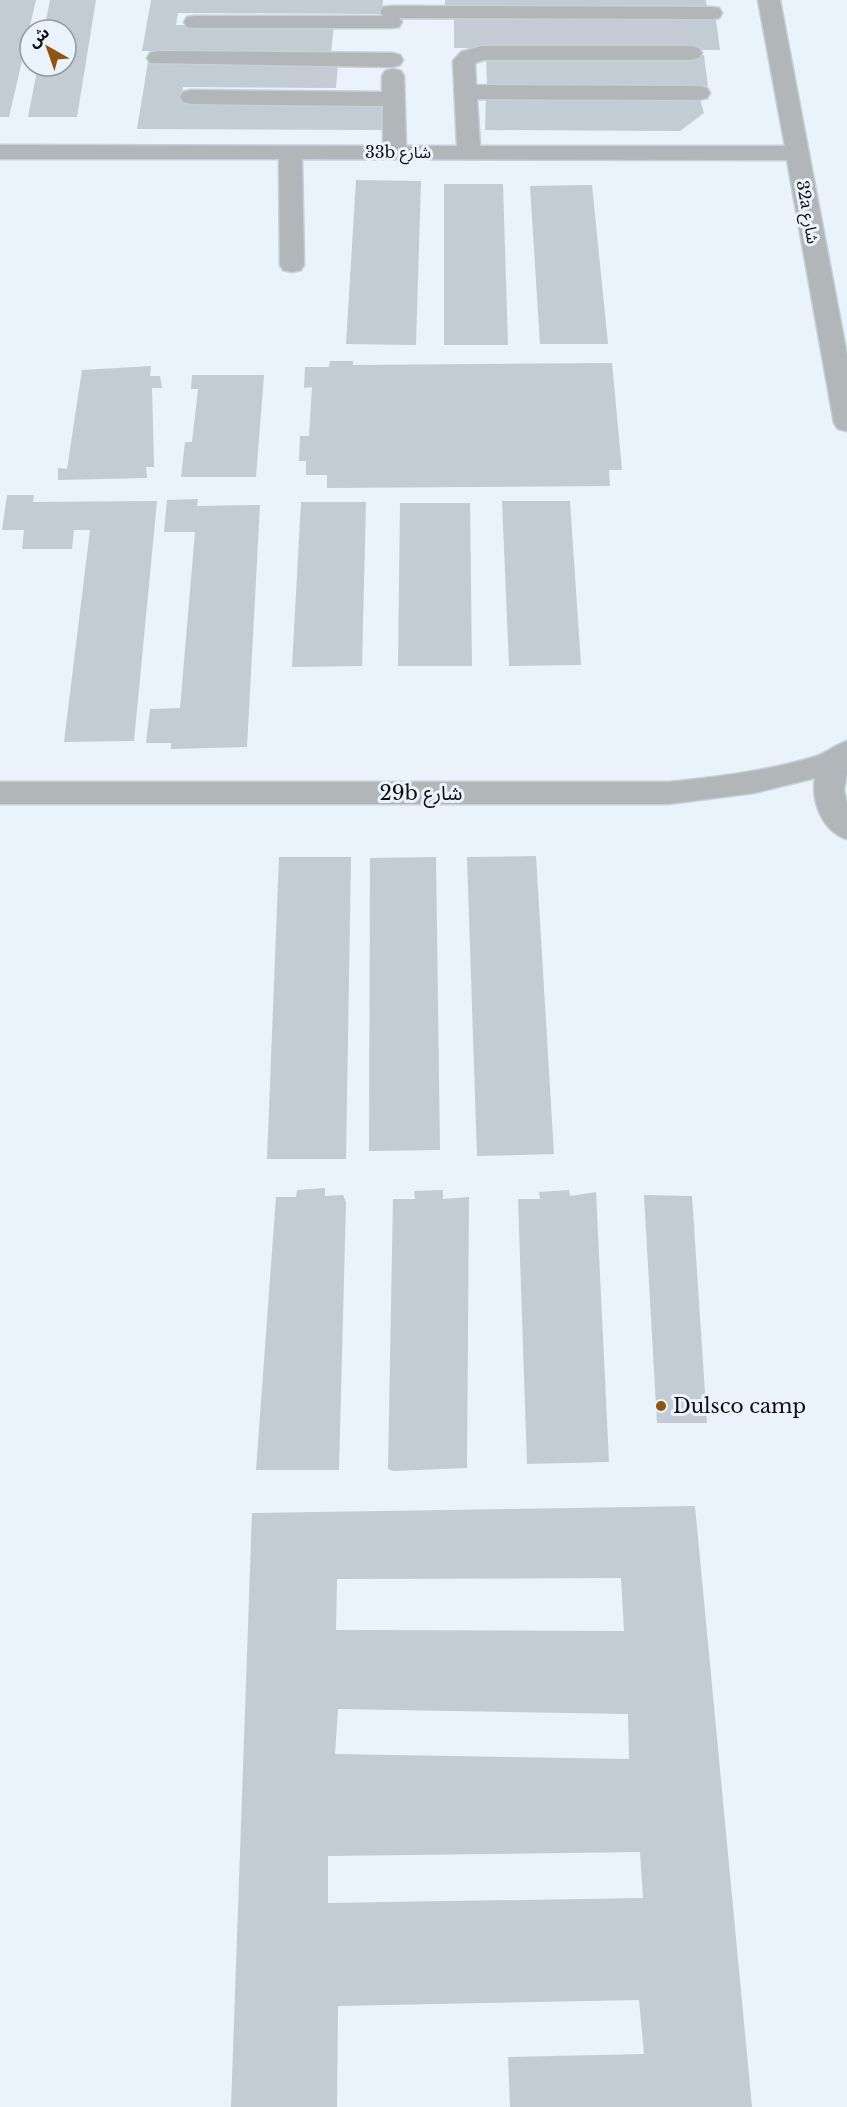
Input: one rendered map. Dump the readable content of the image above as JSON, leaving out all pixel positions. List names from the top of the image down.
{
  "streets": {
    "street": ["33b شارع", "32a شارع", "29b شارع"]
  },
  "crossings": [
    ["33b شارع", "32a شارع"]
  ],
  "places": ["Dulsco camp"],
  "north": "top left"
}
